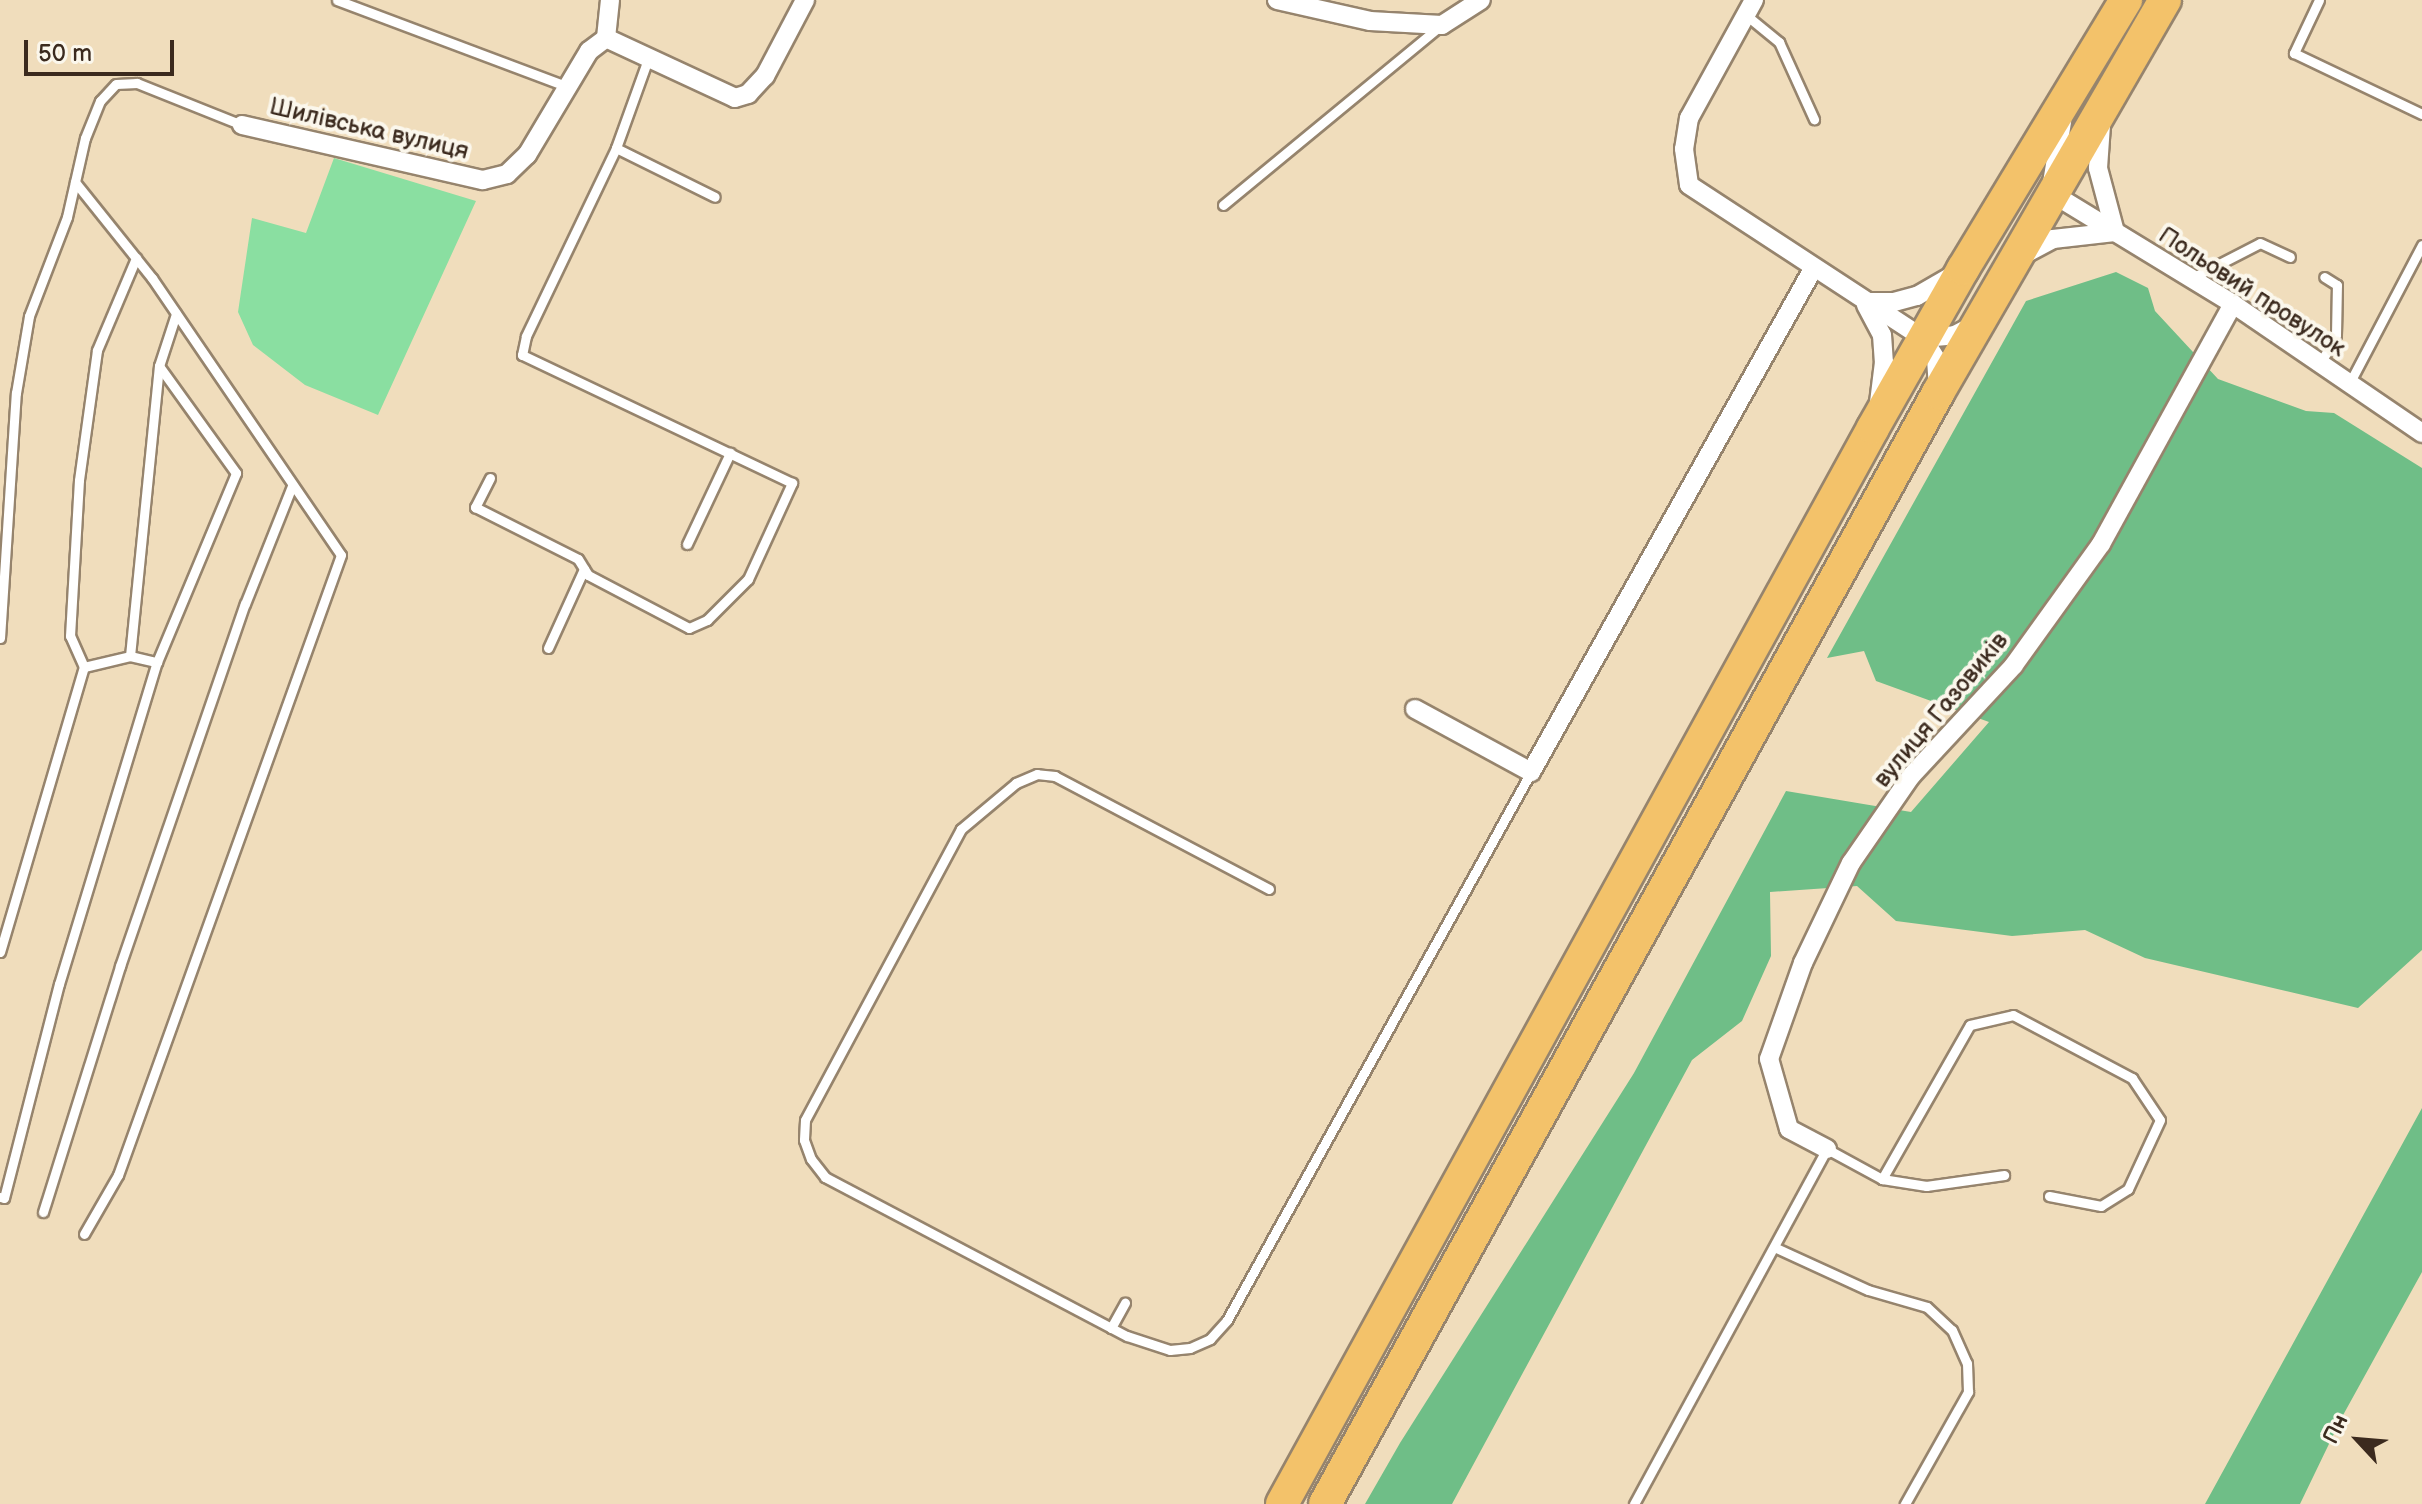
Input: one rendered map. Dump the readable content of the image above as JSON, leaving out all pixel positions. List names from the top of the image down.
{
  "streets": {
    "street": ["Шилівська вулиця", "Польовий провулок", "вулиця Газовиків"]
  },
  "crossings": [
    ["Польовий провулок", "вулиця Газовиків"]
  ],
  "scale_bar": "50 m",
  "north": "top left"
}
